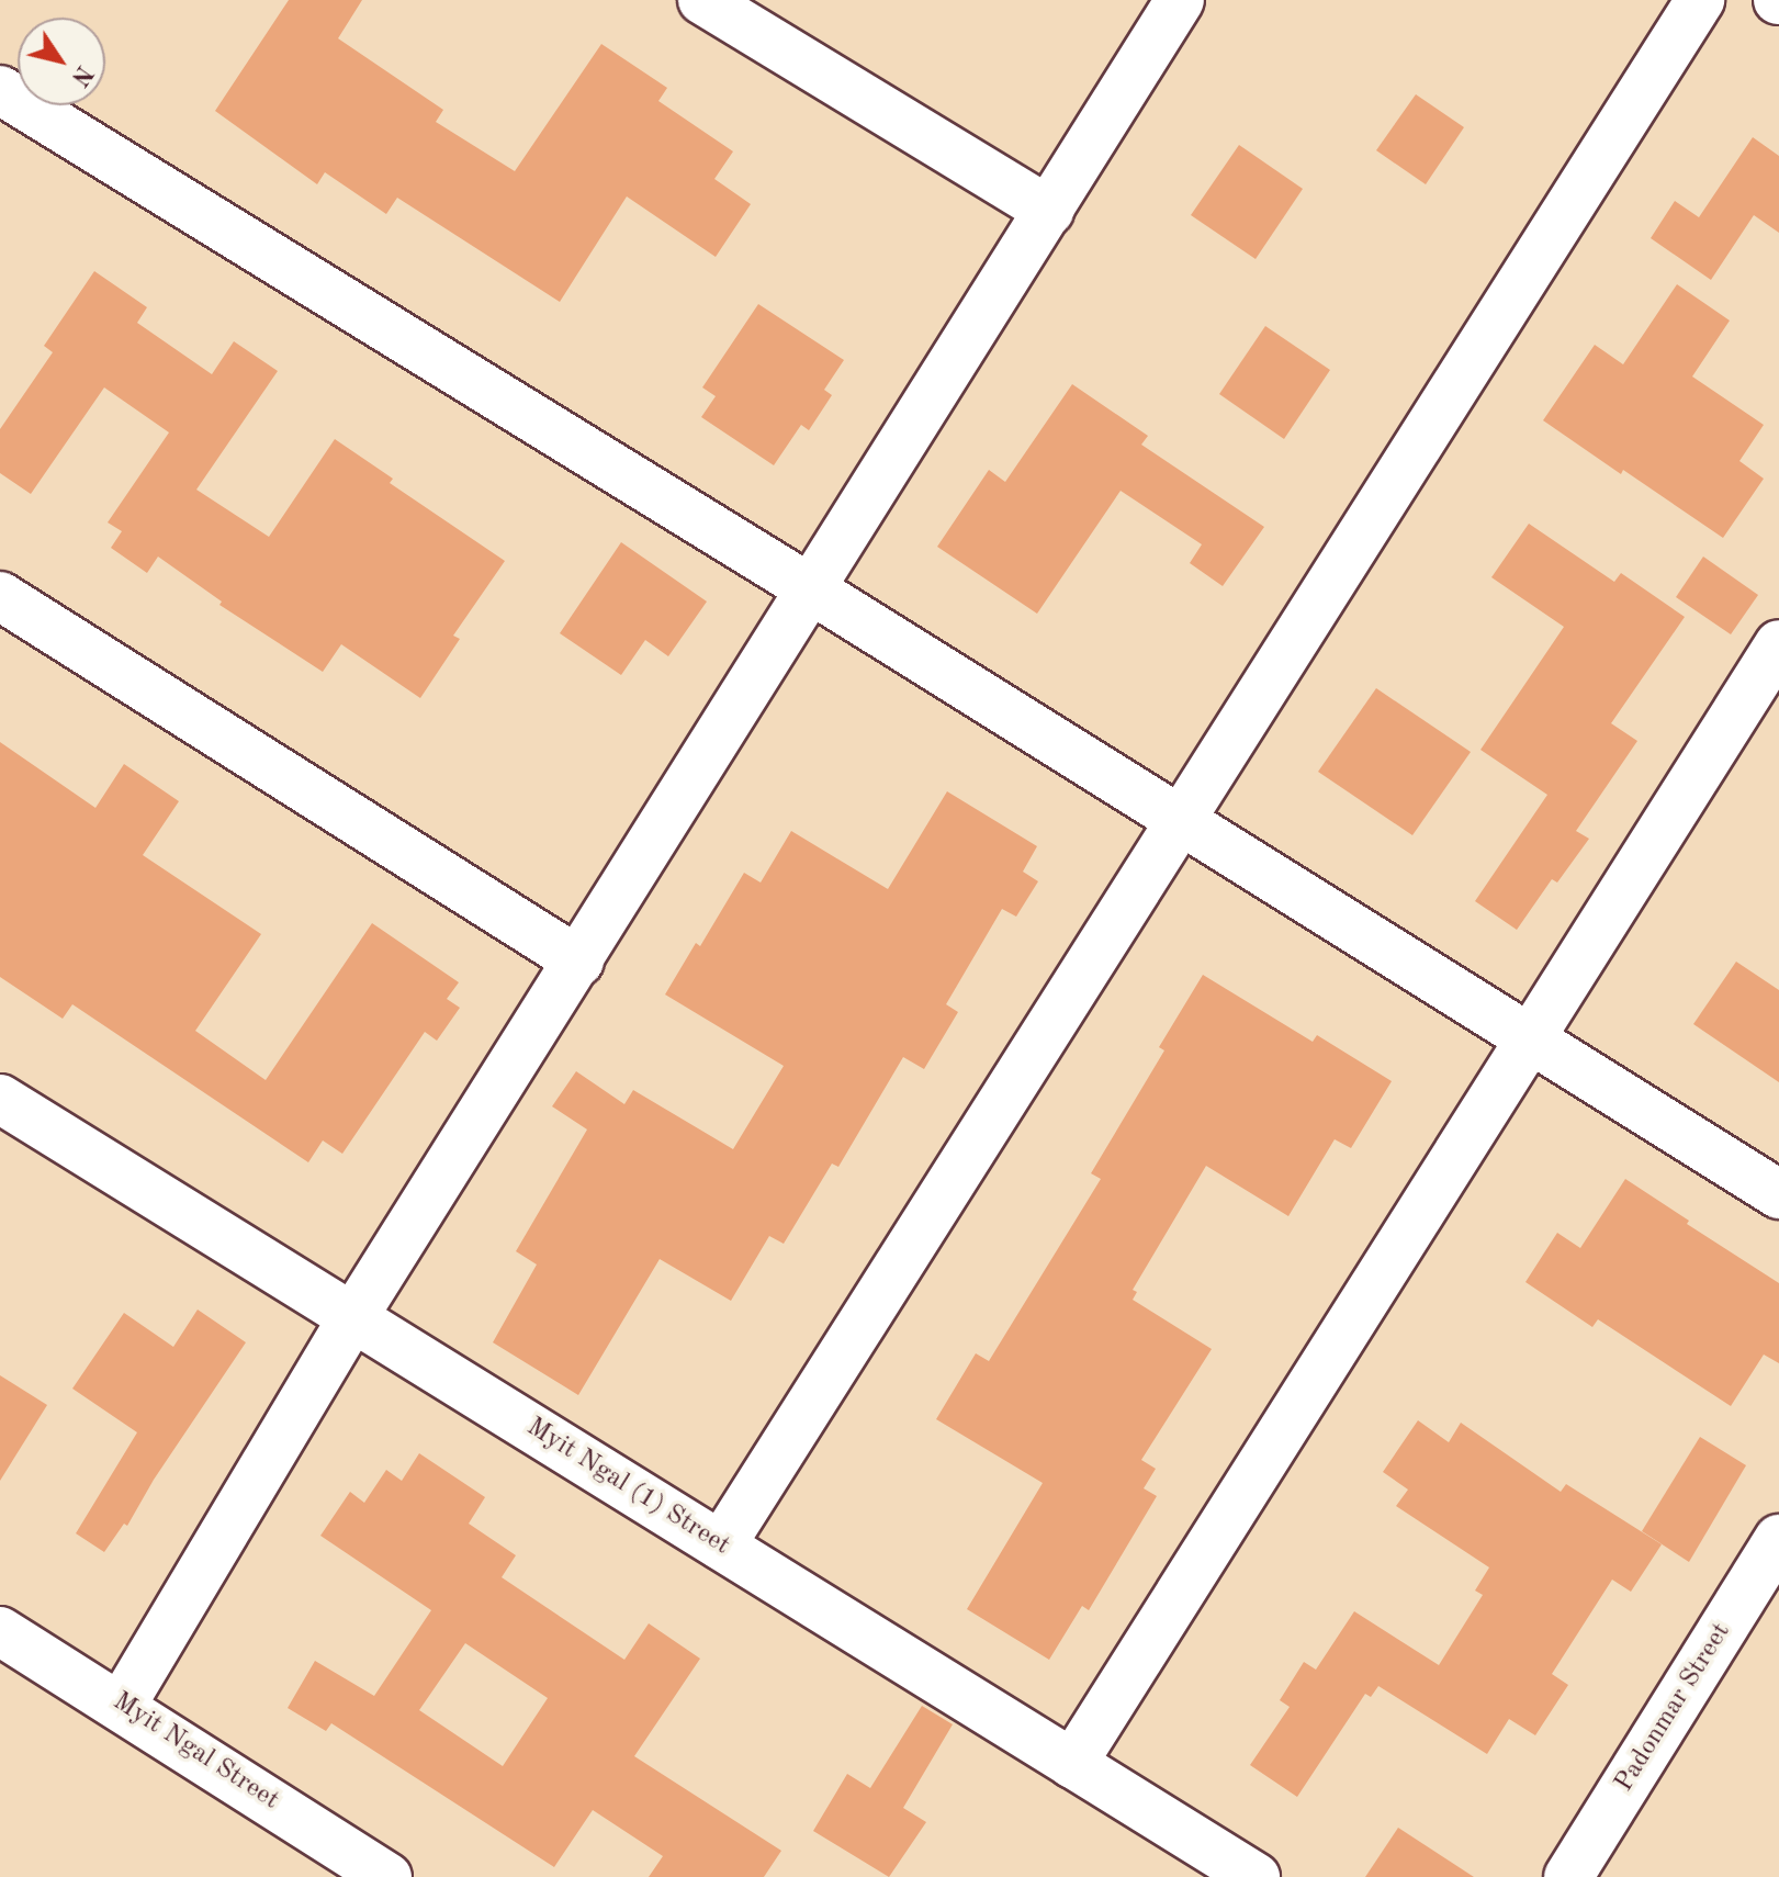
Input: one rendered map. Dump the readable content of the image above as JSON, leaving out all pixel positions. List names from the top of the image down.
{
  "streets": {
    "street": ["Myit Ngal (1) Street", "Padonmar Street", "Myit Ngal Street"]
  },
  "north": "bottom right"
}
